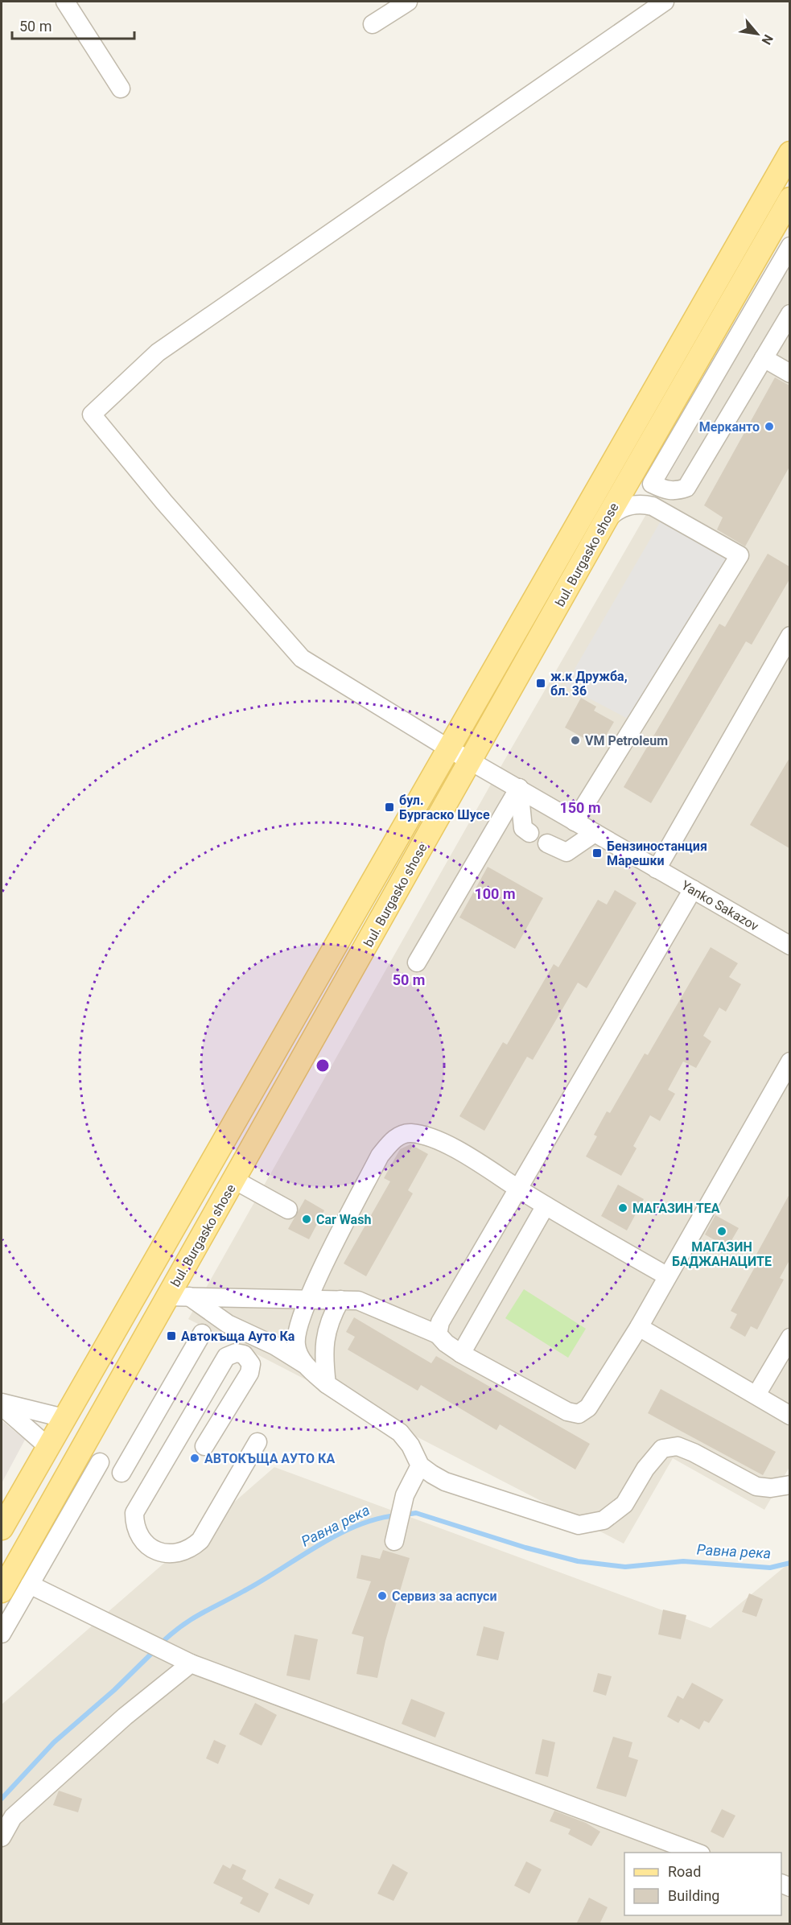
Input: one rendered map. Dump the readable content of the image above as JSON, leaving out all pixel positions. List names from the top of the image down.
{
  "streets": {
    "main road": ["bul. Burgasko shose"],
    "street": ["Yanko Sakazov"]
  },
  "crossings": [
    ["bul. Burgasko shose", "Yanko Sakazov"]
  ],
  "water": ["Равна река"],
  "places": {
    "other": [
      "Мерканто",
      "VM Petroleum",
      "МАГАЗИН ТЕА",
      "Car Wash",
      "МАГАЗИН БАДЖАНАЦИТЕ",
      "АВТОКЪЩА АУТО КА",
      "Сервиз за аспуси"
    ],
    "transit": [
      "ж.к Дружба, бл. 36",
      "бул. Бургаско Шусе",
      "Бензиностанция Марешки",
      "Автокъща Ауто Ка"
    ]
  },
  "legend": ["Road", "Building"],
  "scale_bar": "50 m",
  "north": "bottom right",
  "rings": ["150 m", "100 m", "50 m"]
}
